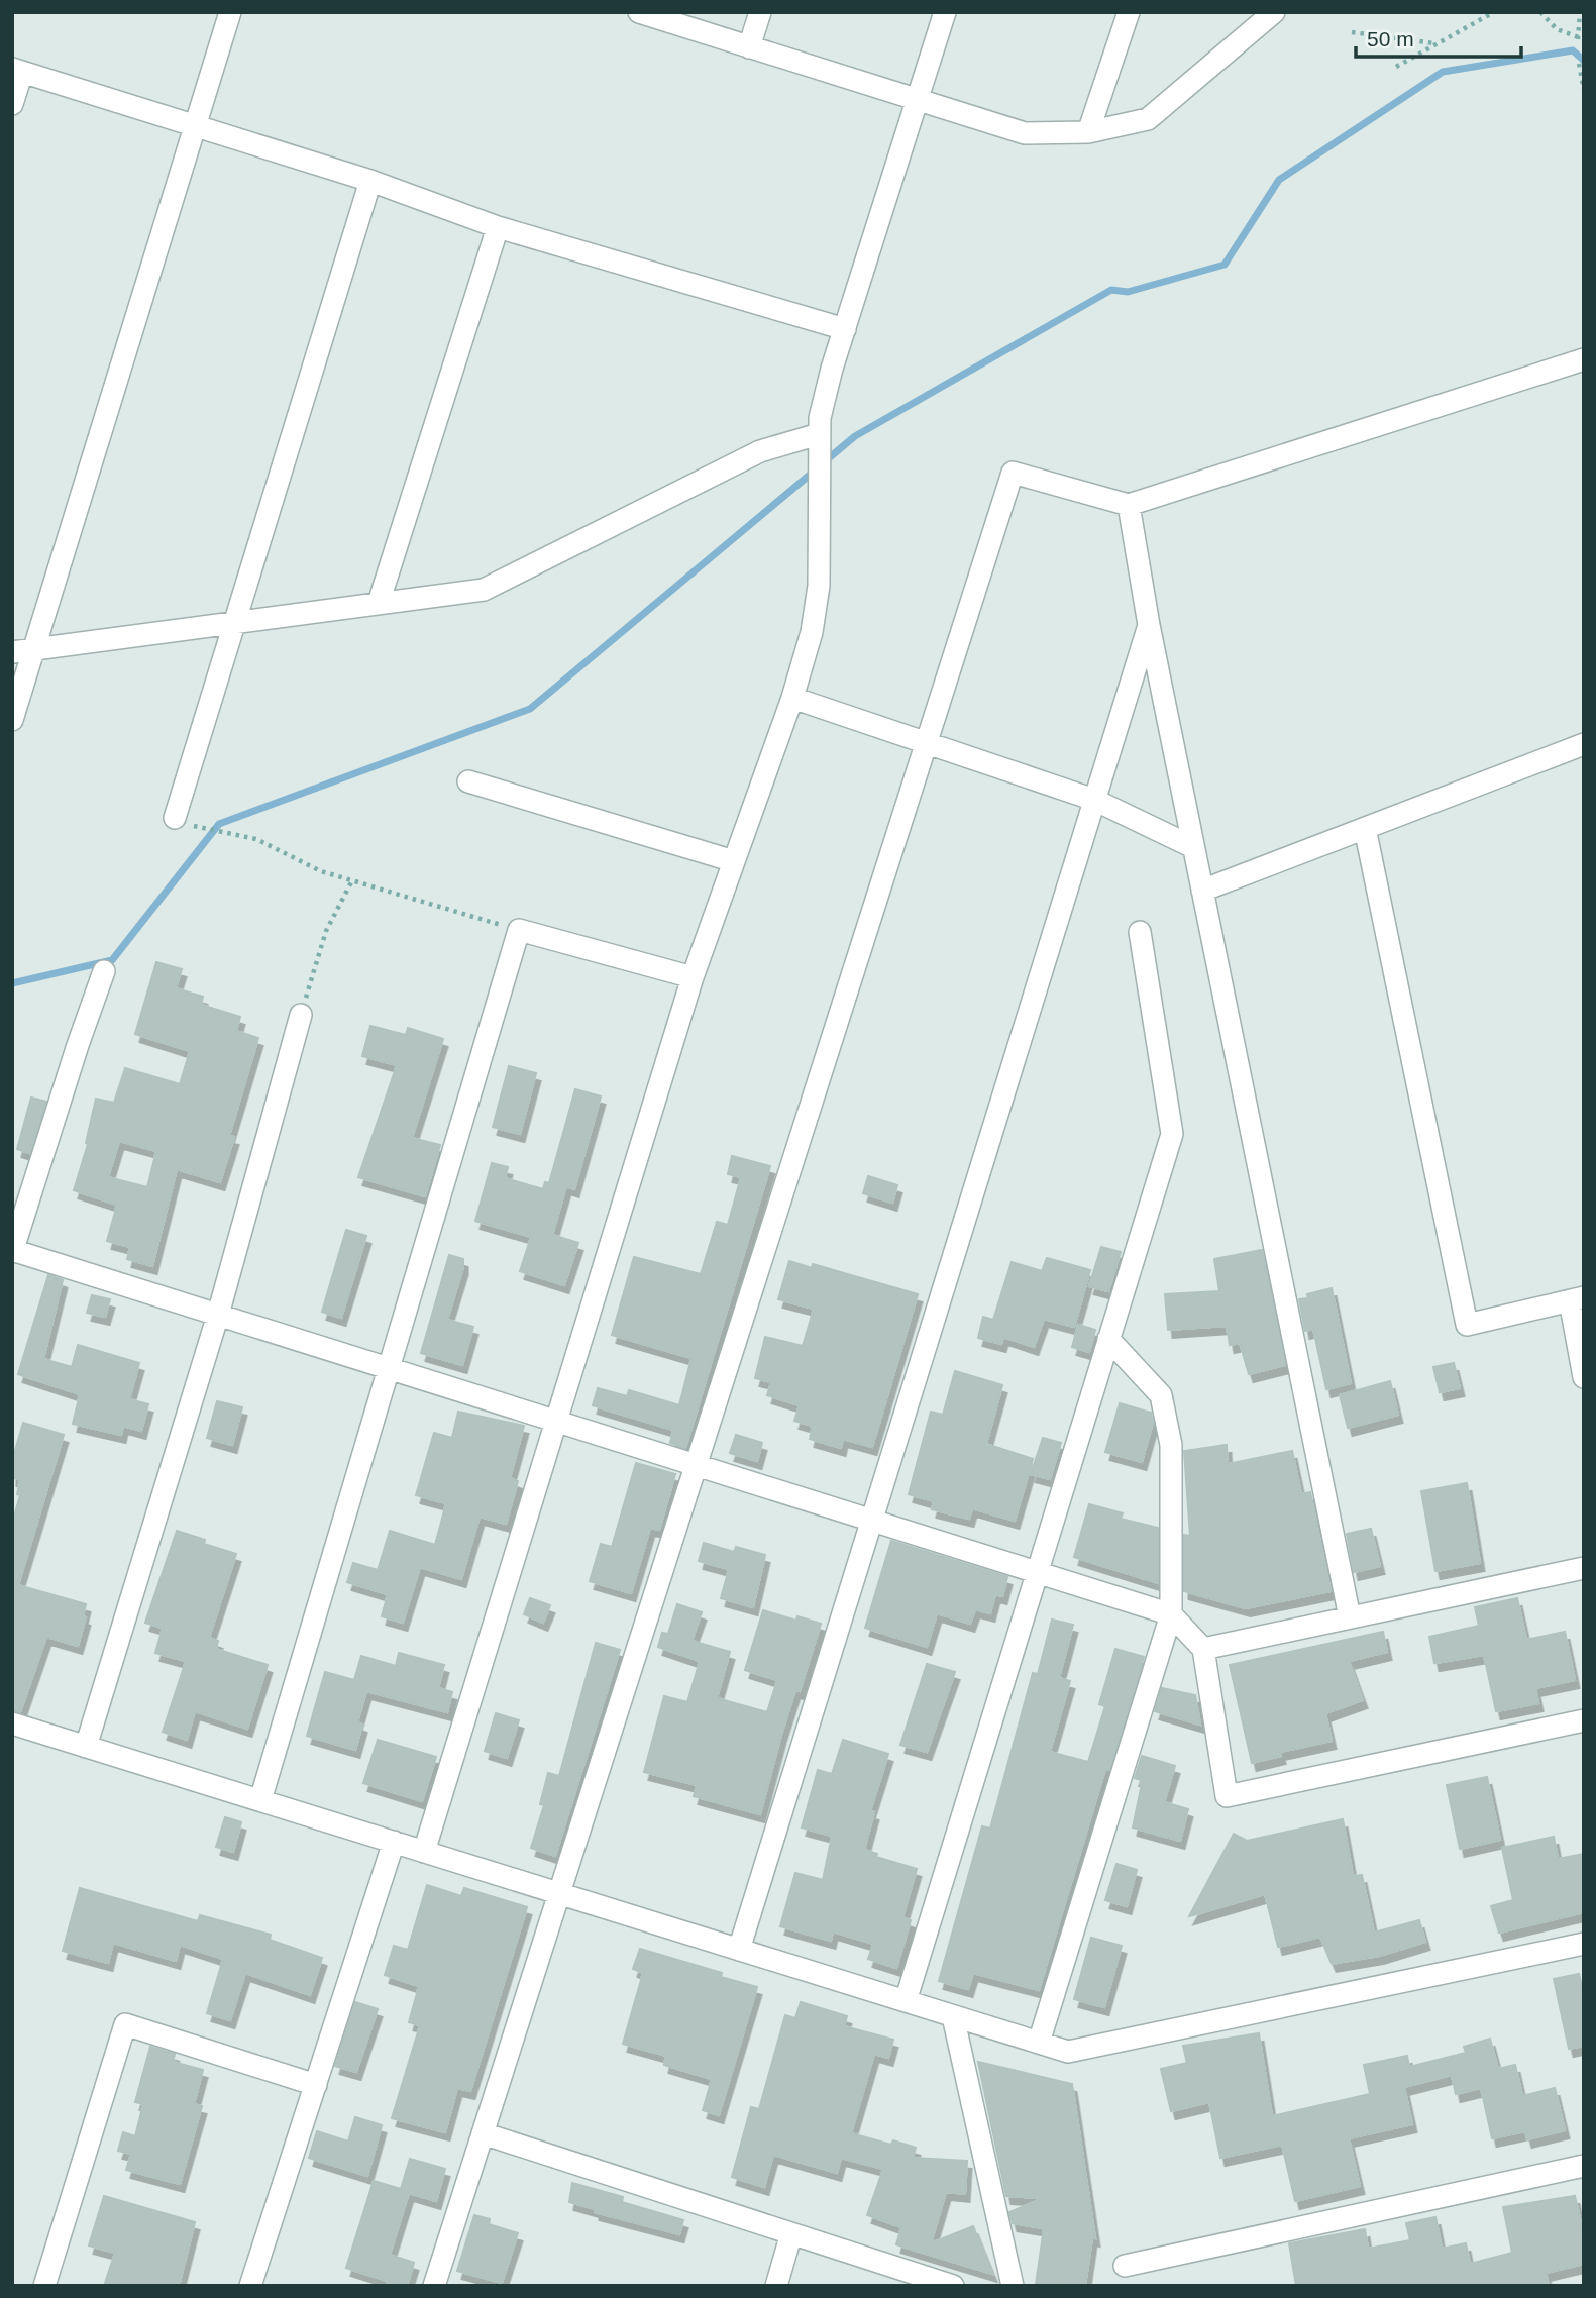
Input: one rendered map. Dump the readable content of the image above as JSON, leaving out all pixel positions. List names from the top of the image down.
{
  "scale_bar": "50 m"
}
